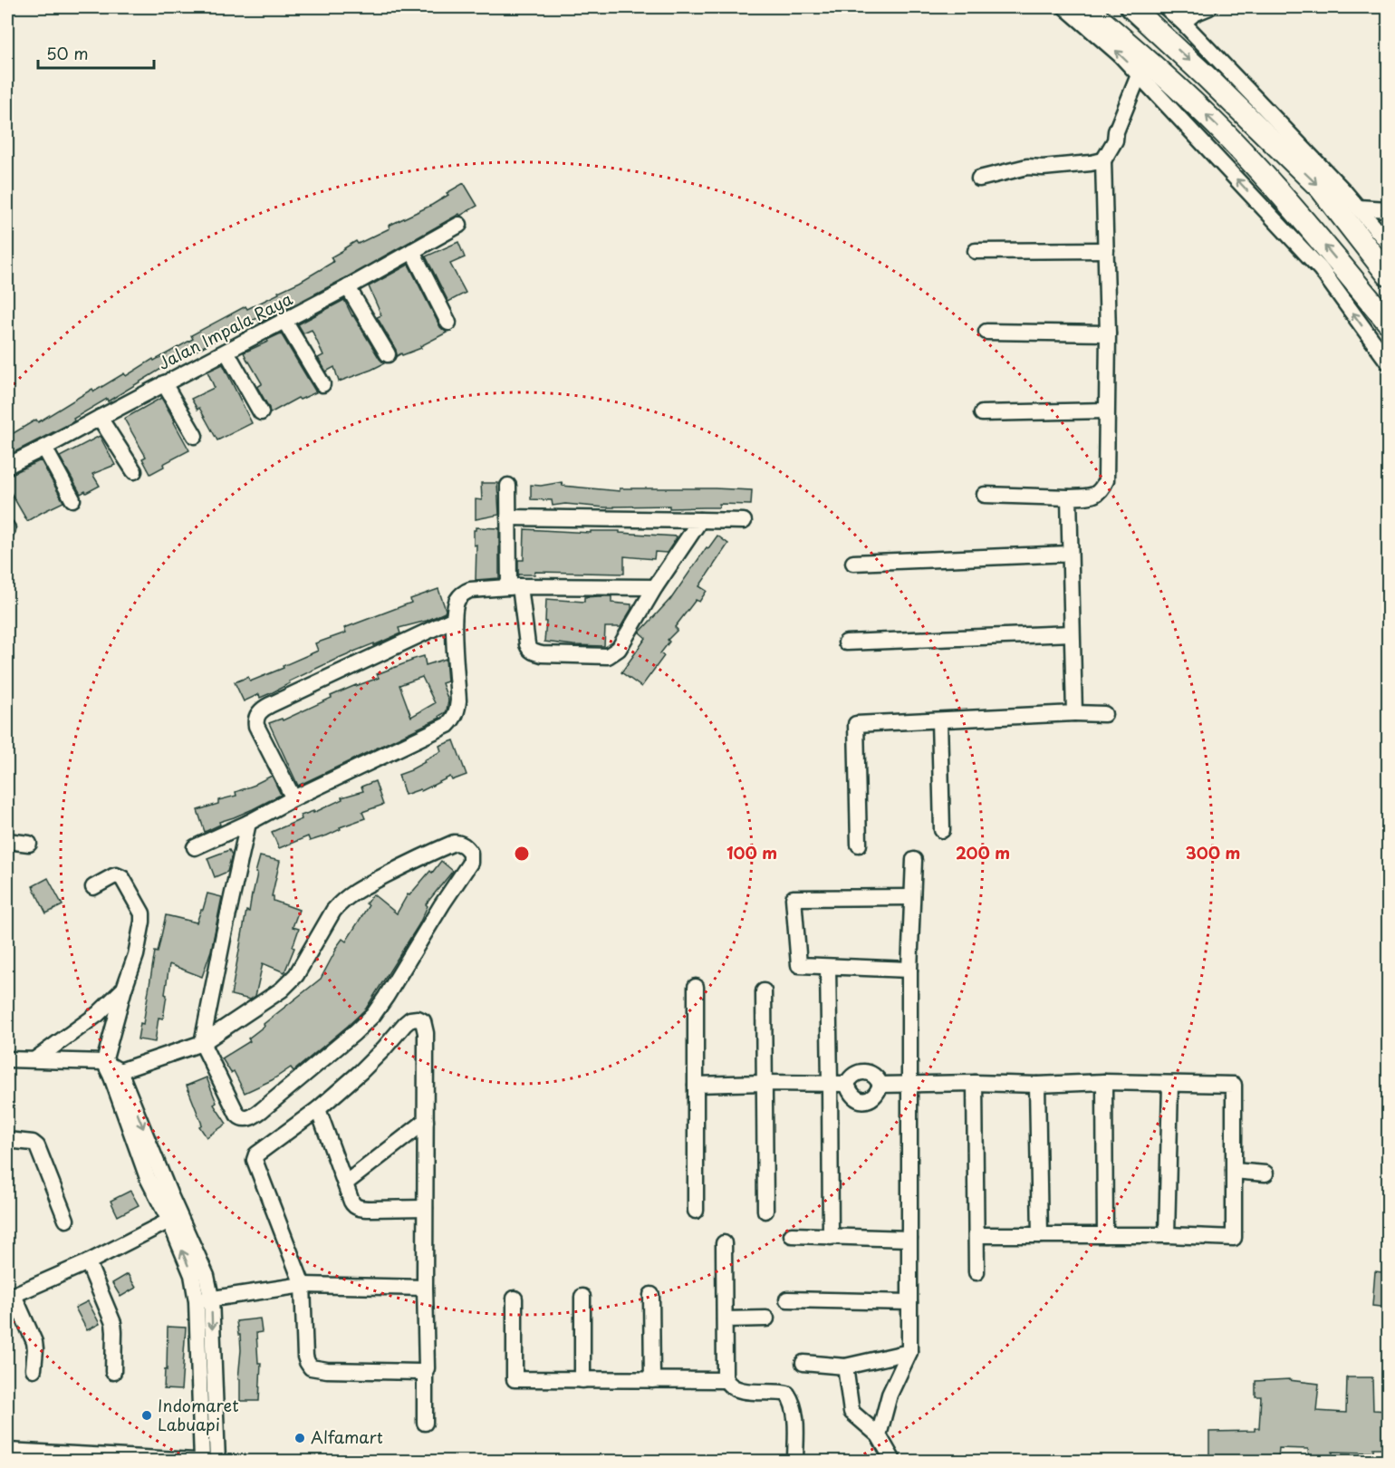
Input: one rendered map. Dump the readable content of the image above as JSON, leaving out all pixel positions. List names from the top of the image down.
{
  "streets": {
    "street": ["Jalan Impala Raya"]
  },
  "places": ["Indomaret Labuapi", "Alfamart"],
  "scale_bar": "50 m",
  "rings": ["100 m", "200 m", "300 m"]
}
